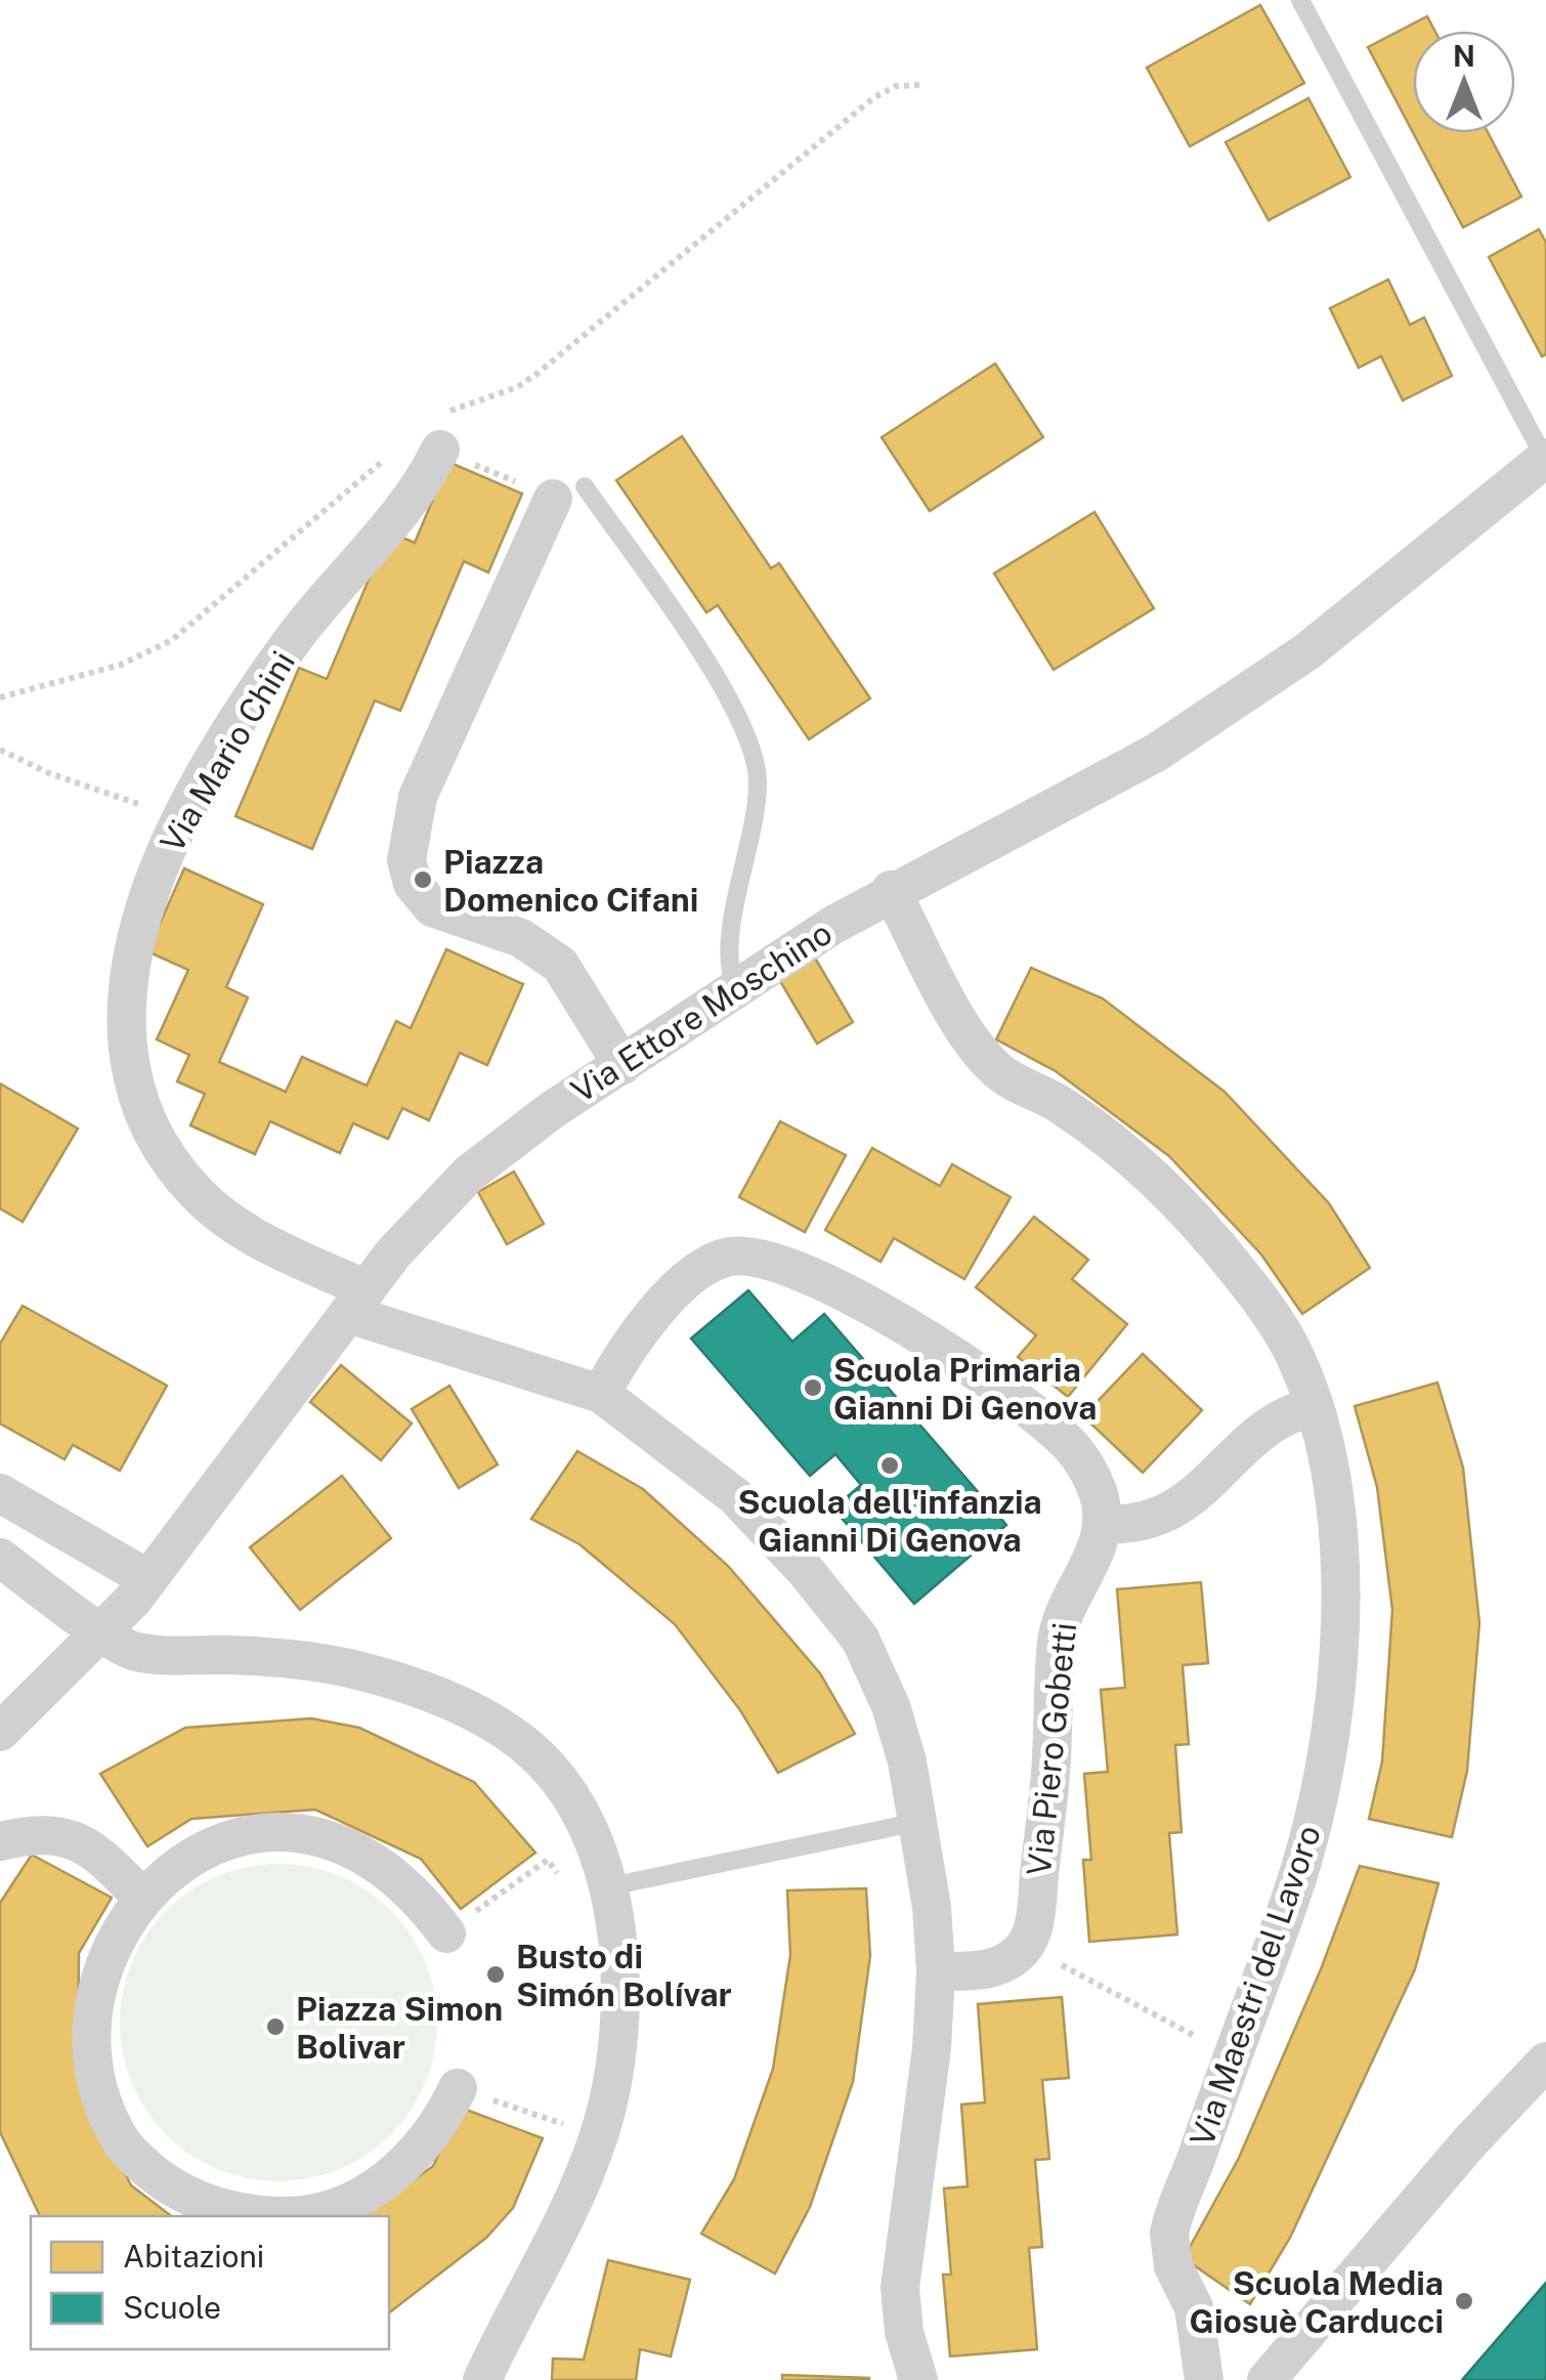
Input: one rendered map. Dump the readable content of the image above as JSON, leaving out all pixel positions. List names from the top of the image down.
{
  "streets": {
    "street": [
      "Via Mario Chini",
      "Via Ettore Moschino",
      "Via Piero Gobetti",
      "Via Maestri del Lavoro"
    ]
  },
  "crossings": [
    ["Via Mario Chini", "Via Ettore Moschino"],
    ["Via Ettore Moschino", "Via Maestri del Lavoro"]
  ],
  "places": [
    "Piazza Domenico Cifani",
    "Scuola Primaria Gianni Di Genova",
    "Scuola dell'infanzia Gianni Di Genova",
    "Busto di Simón Bolívar",
    "Piazza Simon Bolivar",
    "Scuola Media Giosuè Carducci"
  ],
  "legend": ["Abitazioni", "Scuole"],
  "north": "top"
}
